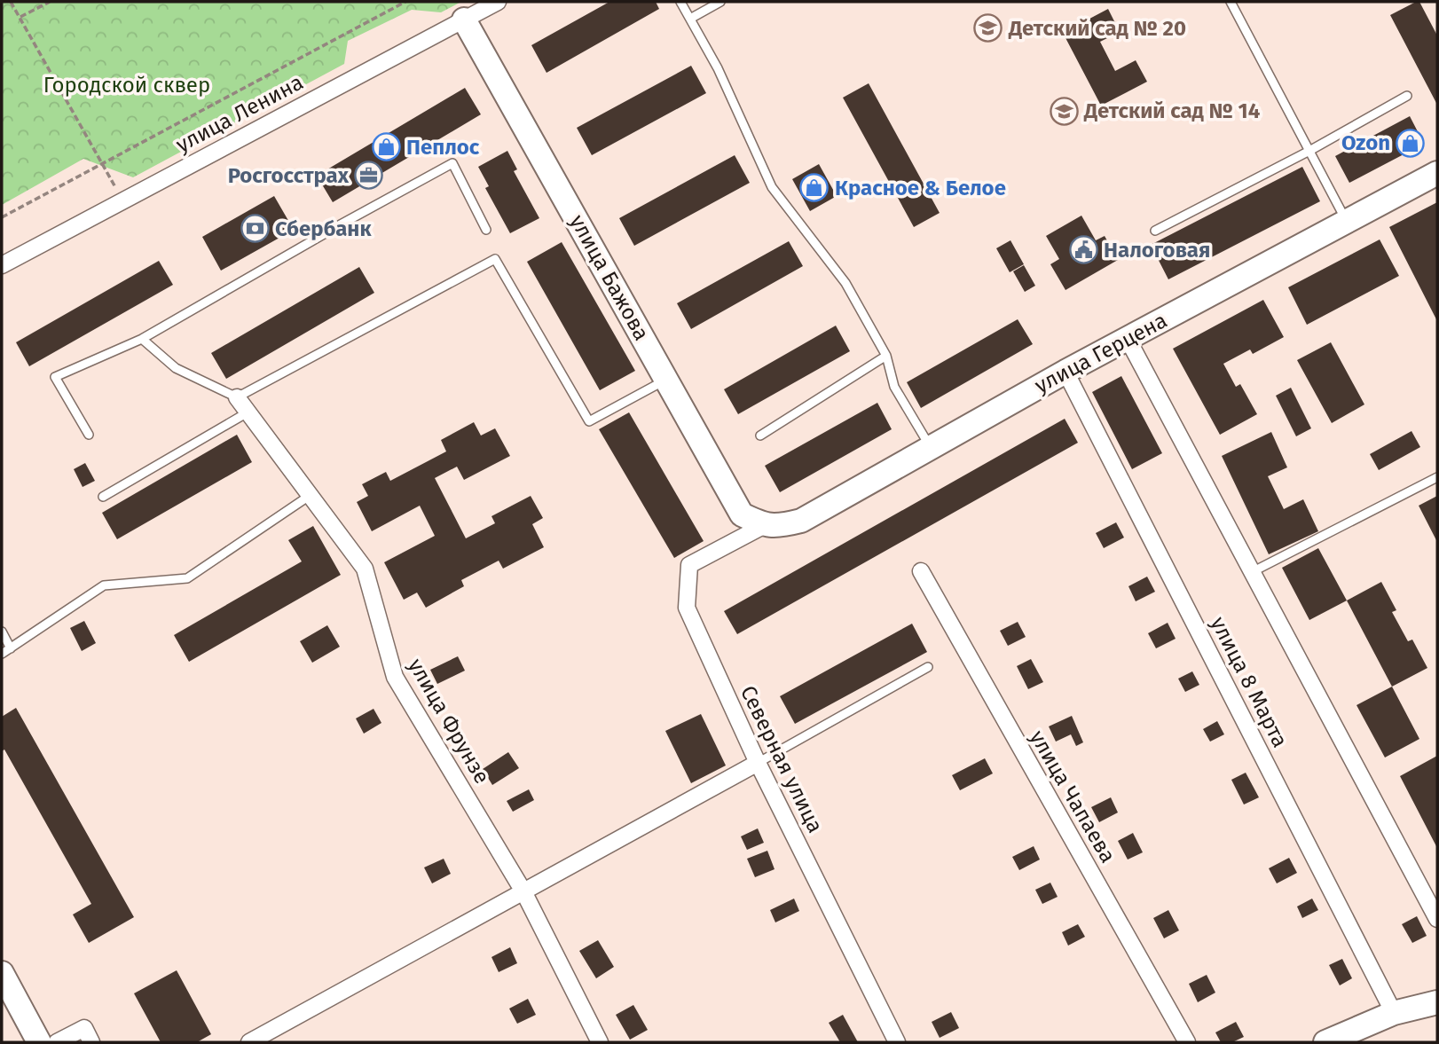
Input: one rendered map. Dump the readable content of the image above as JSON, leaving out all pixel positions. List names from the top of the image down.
{
  "streets": {
    "street": [
      "улица Ленина",
      "улица Бажова",
      "улица Герцена",
      "улица 8 Марта",
      "улица Фрунзе",
      "Северная улица",
      "улица Чапаева"
    ]
  },
  "crossings": [
    ["улица Ленина", "улица Бажова"],
    ["улица Бажова", "улица Герцена"],
    ["улица Бажова", "Северная улица"],
    ["улица Герцена", "улица 8 Марта"],
    ["улица Герцена", "Северная улица"]
  ],
  "parks": ["Городской сквер"],
  "places": {
    "school or university": ["Детский сад № 20", "Детский сад № 14"],
    "shop": ["Ozon", "Пеплос", "Красное & Белое"],
    "office": ["Росгосстрах"],
    "bank": ["Сбербанк"],
    "public building": ["Налоговая"]
  }
}
